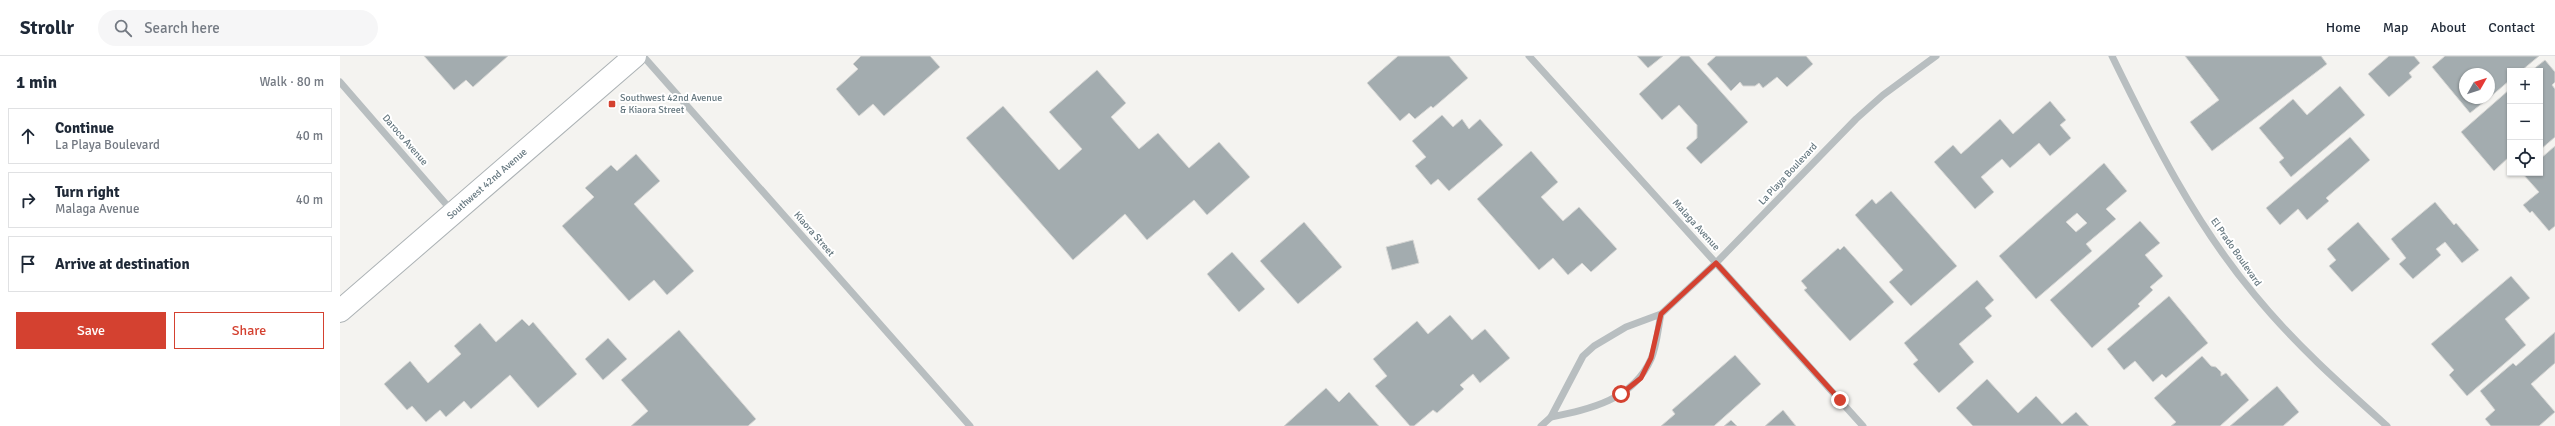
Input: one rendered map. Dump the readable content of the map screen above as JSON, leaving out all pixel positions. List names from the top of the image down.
{
  "streets": {
    "main road": ["Southwest 42nd Avenue"],
    "street": [
      "Daroco Avenue",
      "La Playa Boulevard",
      "Malaga Avenue",
      "Kiaora Street",
      "El Prado Boulevard"
    ]
  },
  "crossings": [
    ["Daroco Avenue", "Southwest 42nd Avenue"],
    ["La Playa Boulevard", "Malaga Avenue"]
  ],
  "places": {
    "transit": ["Southwest 42nd Avenue & Kiaora Street"]
  },
  "north": "top right",
  "page": {
    "header": "Strollr",
    "search": "Search here",
    "nav": [
      "Home",
      "Map",
      "About",
      "Contact"
    ],
    "heading": ["1 min", "Walk · 80 m"],
    "map_buttons": ["+", "−"],
    "list": [
      ["Continue", "La Playa Boulevard", "40 m"],
      ["Turn right", "Malaga Avenue", "40 m"],
      "Arrive at destination"
    ],
    "buttons": ["Save", "Share"]
  }
}
